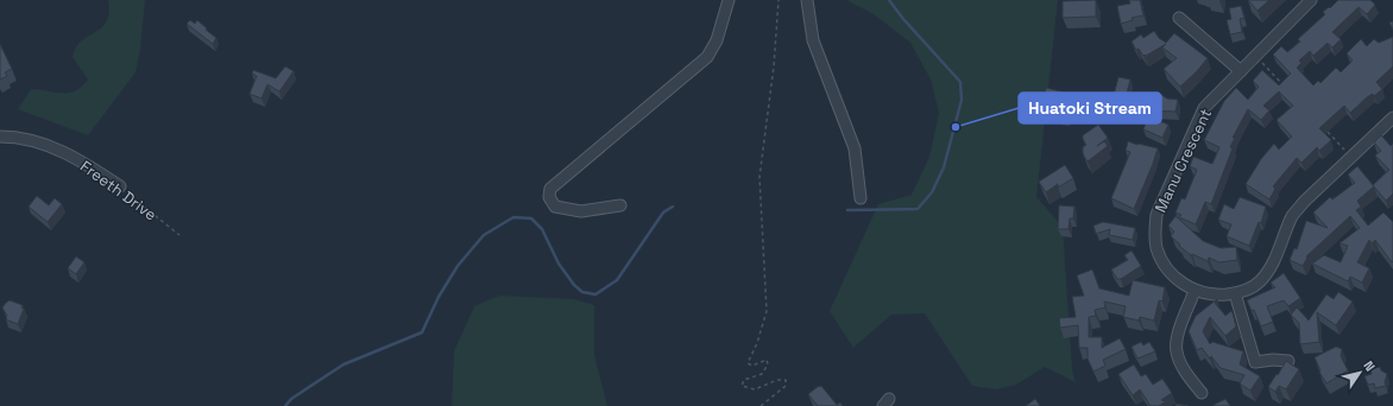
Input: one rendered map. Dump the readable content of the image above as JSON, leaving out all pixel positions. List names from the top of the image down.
{
  "streets": {
    "street": ["Manu Crescent", "Freeth Drive"]
  },
  "places": ["Huatoki Stream"],
  "north": "top right"
}
